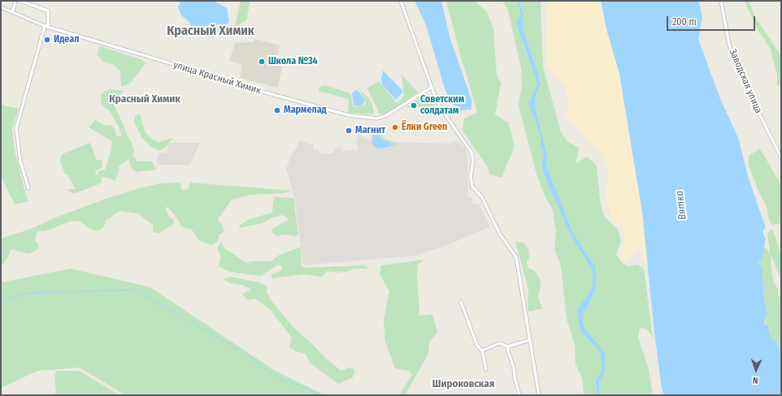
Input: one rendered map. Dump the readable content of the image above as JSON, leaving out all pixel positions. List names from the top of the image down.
{
  "streets": {
    "street": ["улица Красный Химик", "Заводская улица"]
  },
  "districts": ["Красный Химик", "Красный Химик", "Широковская"],
  "water": ["Вятка"],
  "places": [
    "Идеал",
    "Школа №34",
    "Советским солдатам",
    "Мармелад",
    "Ёлки Green",
    "Магнит"
  ],
  "scale_bar": "200 m",
  "north": "bottom"
}
